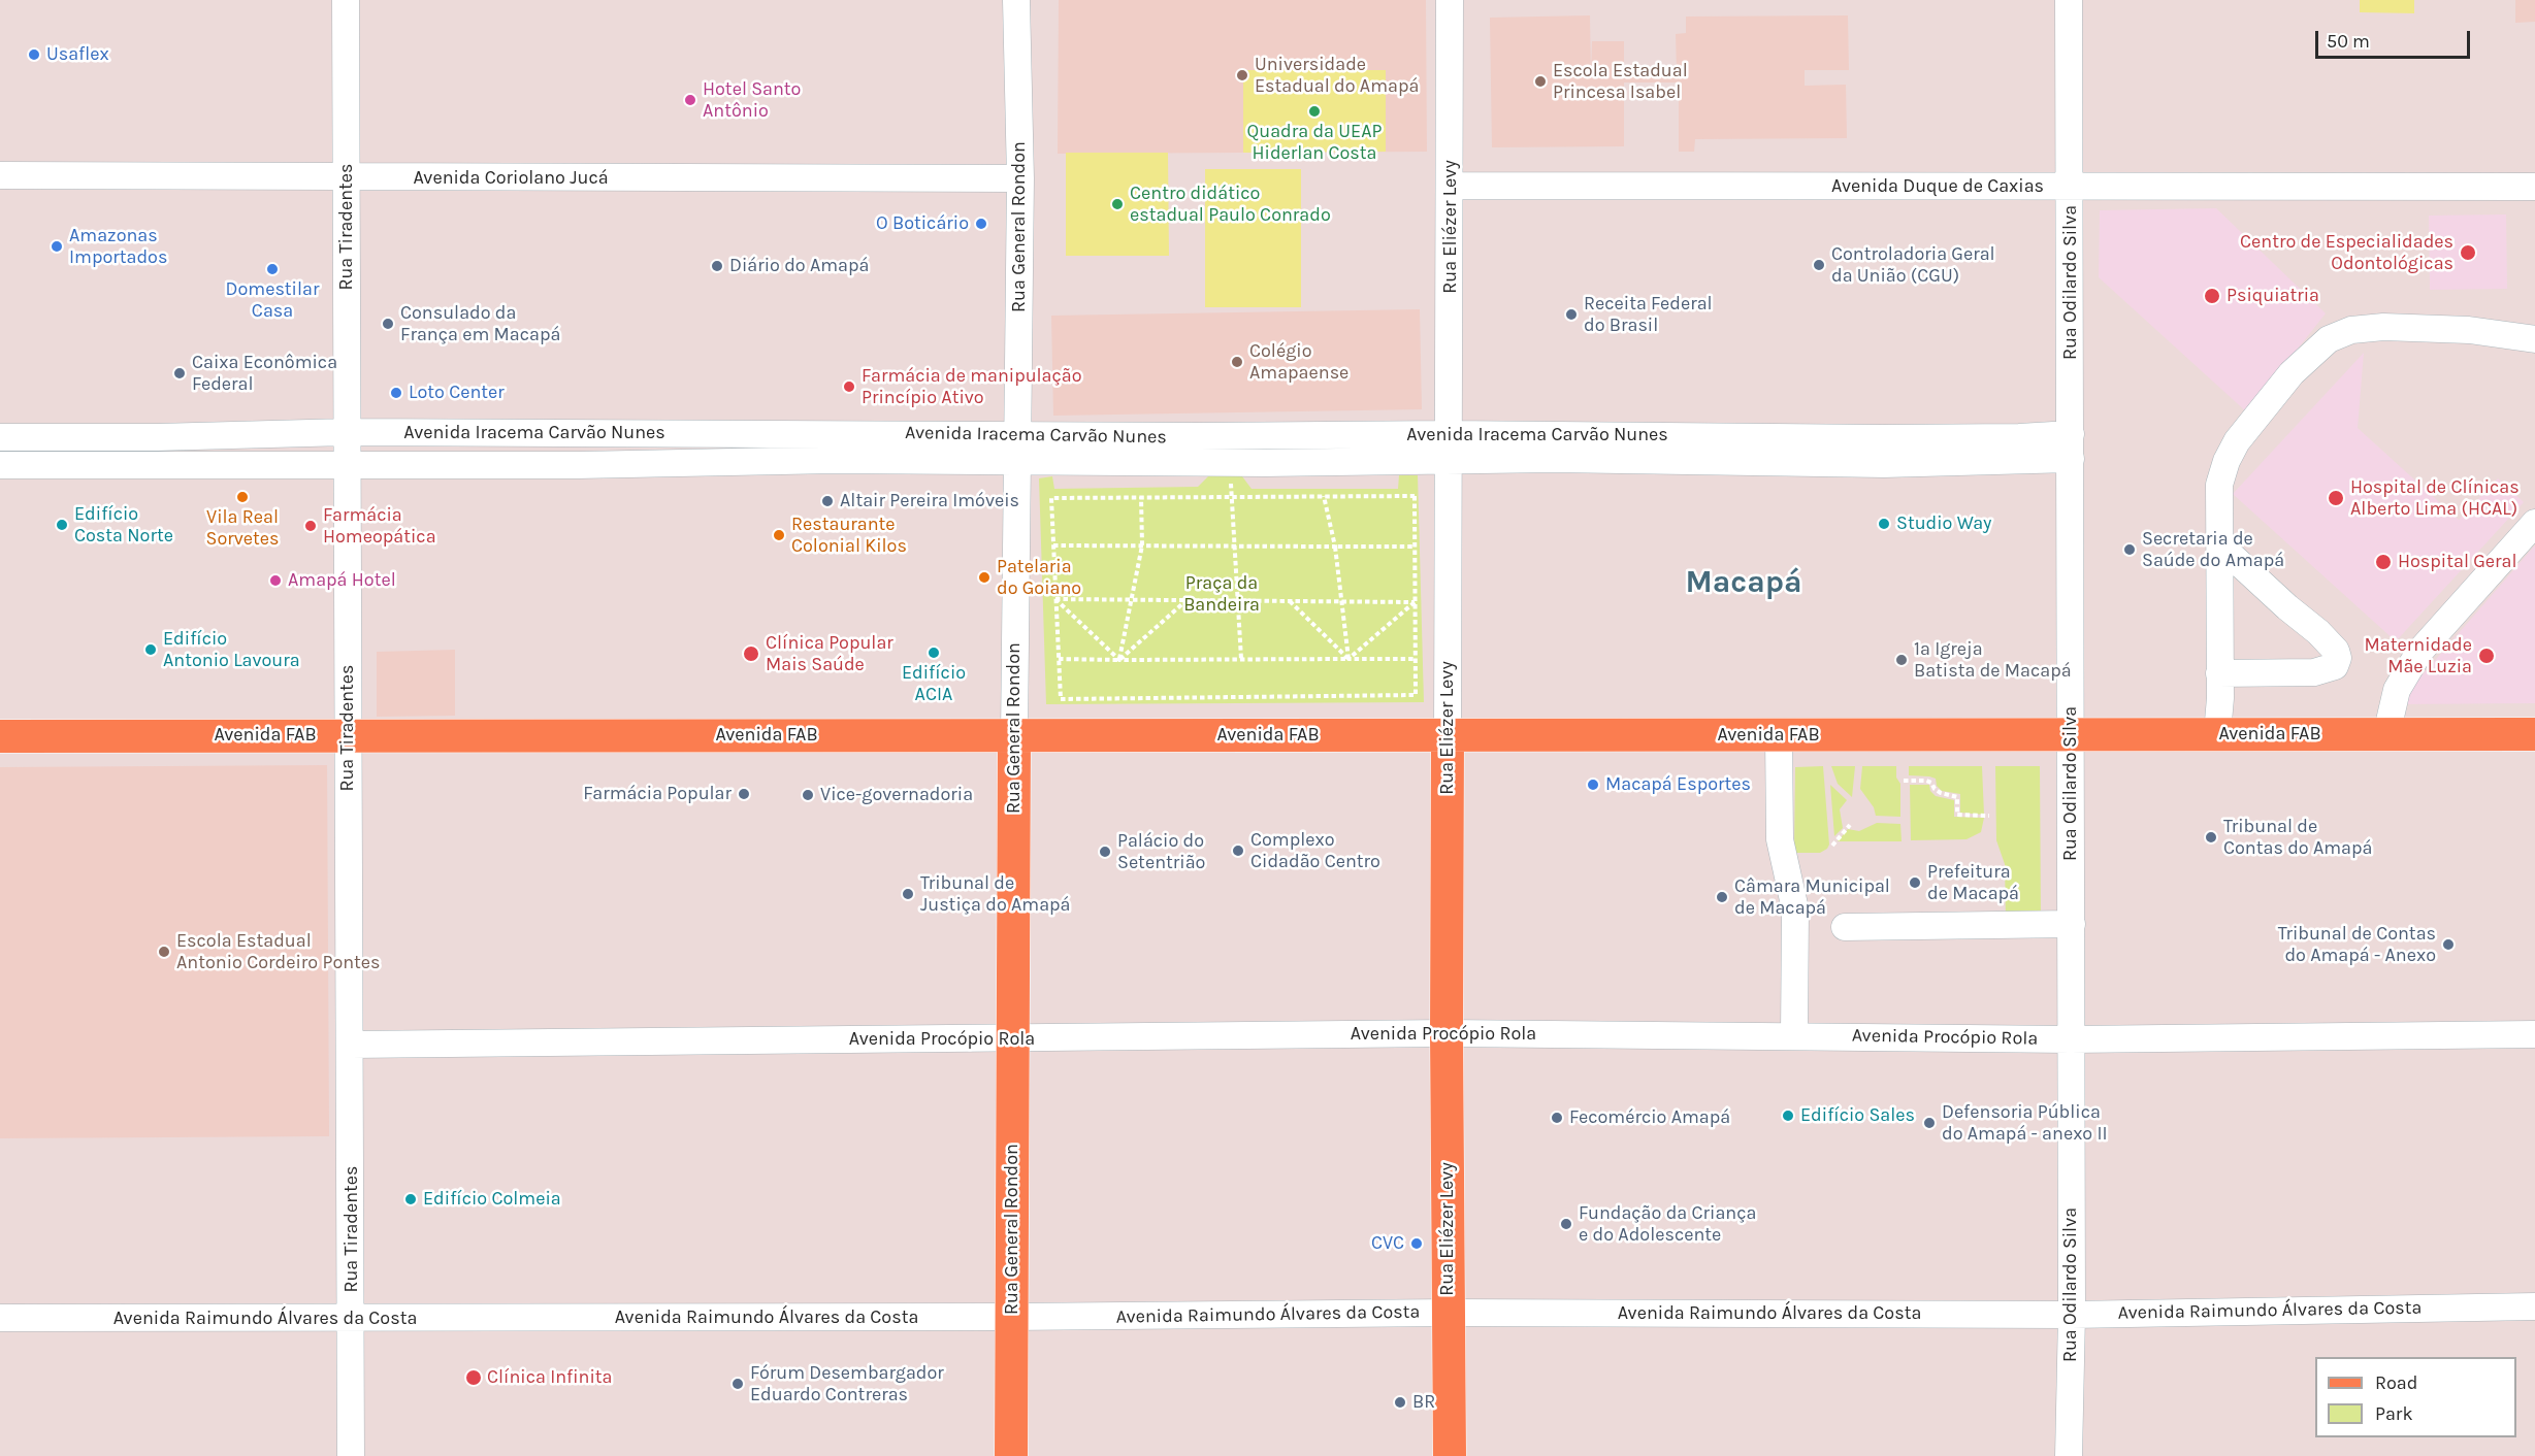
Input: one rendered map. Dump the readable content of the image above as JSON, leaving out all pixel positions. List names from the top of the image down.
{
  "streets": {
    "main road": ["Rua General Rondon", "Rua Eliézer Levy", "Avenida FAB"],
    "street": [
      "Avenida Coriolano Jucá",
      "Avenida Duque de Caxias",
      "Rua Tiradentes",
      "Rua Odilardo Silva",
      "Avenida Iracema Carvão Nunes",
      "Avenida Procópio Rola",
      "Avenida Raimundo Álvares da Costa"
    ]
  },
  "crossings": [
    ["Avenida Coriolano Jucá", "Rua Tiradentes"],
    ["Avenida Coriolano Jucá", "Rua General Rondon"],
    ["Avenida Duque de Caxias", "Rua Eliézer Levy"],
    ["Avenida Duque de Caxias", "Rua Odilardo Silva"],
    ["Rua Tiradentes", "Avenida Iracema Carvão Nunes"],
    ["Rua Tiradentes", "Avenida FAB"],
    ["Rua Tiradentes", "Avenida Procópio Rola"],
    ["Rua Tiradentes", "Avenida Raimundo Álvares da Costa"],
    ["Rua General Rondon", "Avenida Iracema Carvão Nunes"],
    ["Rua General Rondon", "Avenida FAB"],
    ["Rua General Rondon", "Avenida Procópio Rola"],
    ["Rua General Rondon", "Avenida Raimundo Álvares da Costa"],
    ["Rua Eliézer Levy", "Avenida Iracema Carvão Nunes"],
    ["Rua Eliézer Levy", "Avenida FAB"],
    ["Rua Eliézer Levy", "Avenida Procópio Rola"],
    ["Rua Eliézer Levy", "Avenida Raimundo Álvares da Costa"],
    ["Rua Odilardo Silva", "Avenida Iracema Carvão Nunes"],
    ["Rua Odilardo Silva", "Avenida FAB"],
    ["Rua Odilardo Silva", "Avenida Procópio Rola"],
    ["Rua Odilardo Silva", "Avenida Raimundo Álvares da Costa"]
  ],
  "districts": ["Macapá"],
  "parks": ["Praça da Bandeira"],
  "places": [
    "Usaflex",
    "Universidade Estadual do Amapá",
    "Escola Estadual Princesa Isabel",
    "Hotel Santo Antônio",
    "Quadra da UEAP Hiderlan Costa",
    "Centro didático estadual Paulo Conrado",
    "O Boticário",
    "Amazonas Importados",
    "Centro de Especialidades Odontológicas",
    "Controladoria Geral da União (CGU)",
    "Diário do Amapá",
    "Domestilar Casa",
    "Psiquiatria",
    "Receita Federal do Brasil",
    "Consulado da França em Macapá",
    "Colégio Amapaense",
    "Caixa Econômica Federal",
    "Farmácia de manipulação Princípio Ativo",
    "Loto Center",
    "Vila Real Sorvetes",
    "Hospital de Clínicas Alberto Lima (HCAL)",
    "Altair Pereira Imóveis",
    "Studio Way",
    "Edifício Costa Norte",
    "Farmácia Homeopática",
    "Restaurante Colonial Kilos",
    "Secretaria de Saúde do Amapá",
    "Hospital Geral",
    "Patelaria do Goiano",
    "Amapá Hotel",
    "Edifício Antonio Lavoura",
    "Edifício ACIA",
    "Clínica Popular Mais Saúde",
    "Maternidade Mãe Luzia",
    "1a Igreja Batista de Macapá",
    "Macapá Esportes",
    "Farmácia Popular",
    "Vice-governadoria",
    "Tribunal de Contas do Amapá",
    "Complexo Cidadão Centro",
    "Palácio do Setentrião",
    "Prefeitura de Macapá",
    "Tribunal de Justiça do Amapá",
    "Câmara Municipal de Macapá",
    "Tribunal de Contas do Amapá - Anexo",
    "Escola Estadual Antonio Cordeiro Pontes",
    "Edifício Sales",
    "Fecomércio Amapá",
    "Defensoria Pública do Amapá - anexo II",
    "Edifício Colmeia",
    "Fundação da Criança e do Adolescente",
    "CVC",
    "Clínica Infinita",
    "Fórum Desembargador Eduardo Contreras",
    "BR"
  ],
  "legend": ["Road", "Park"],
  "scale_bar": "50 m"
}
